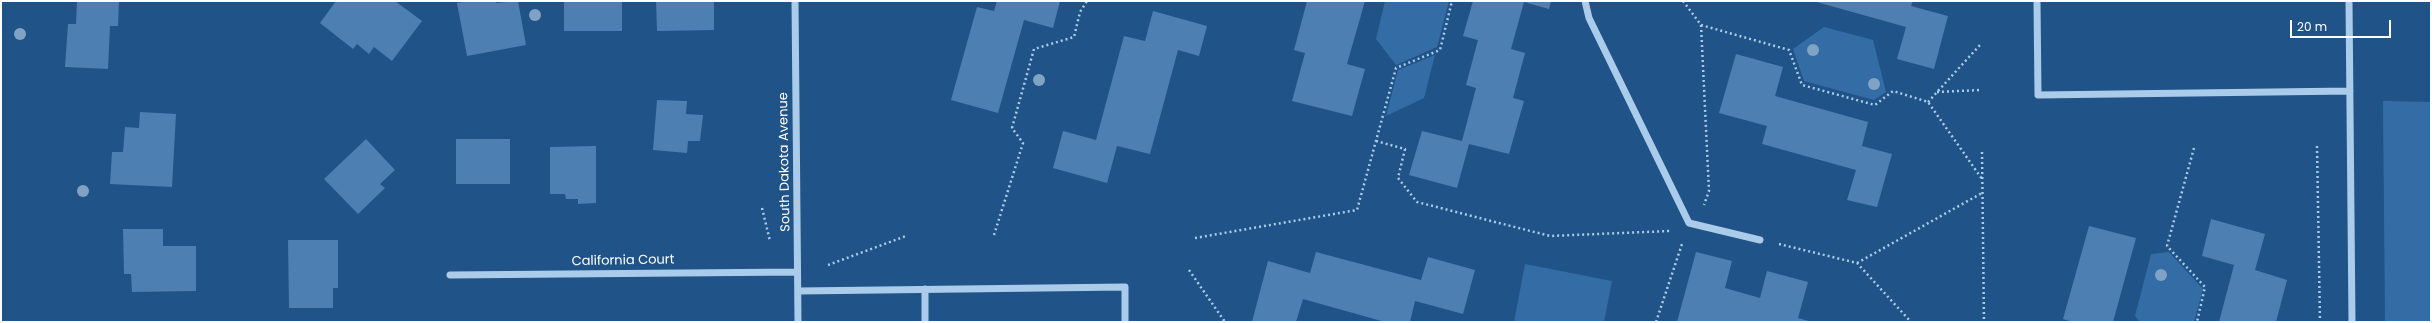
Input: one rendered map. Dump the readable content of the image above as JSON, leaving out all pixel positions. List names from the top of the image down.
{
  "streets": {
    "street": ["South Dakota Avenue", "California Court"]
  },
  "crossings": [
    ["South Dakota Avenue", "California Court"]
  ],
  "scale_bar": "20 m"
}
